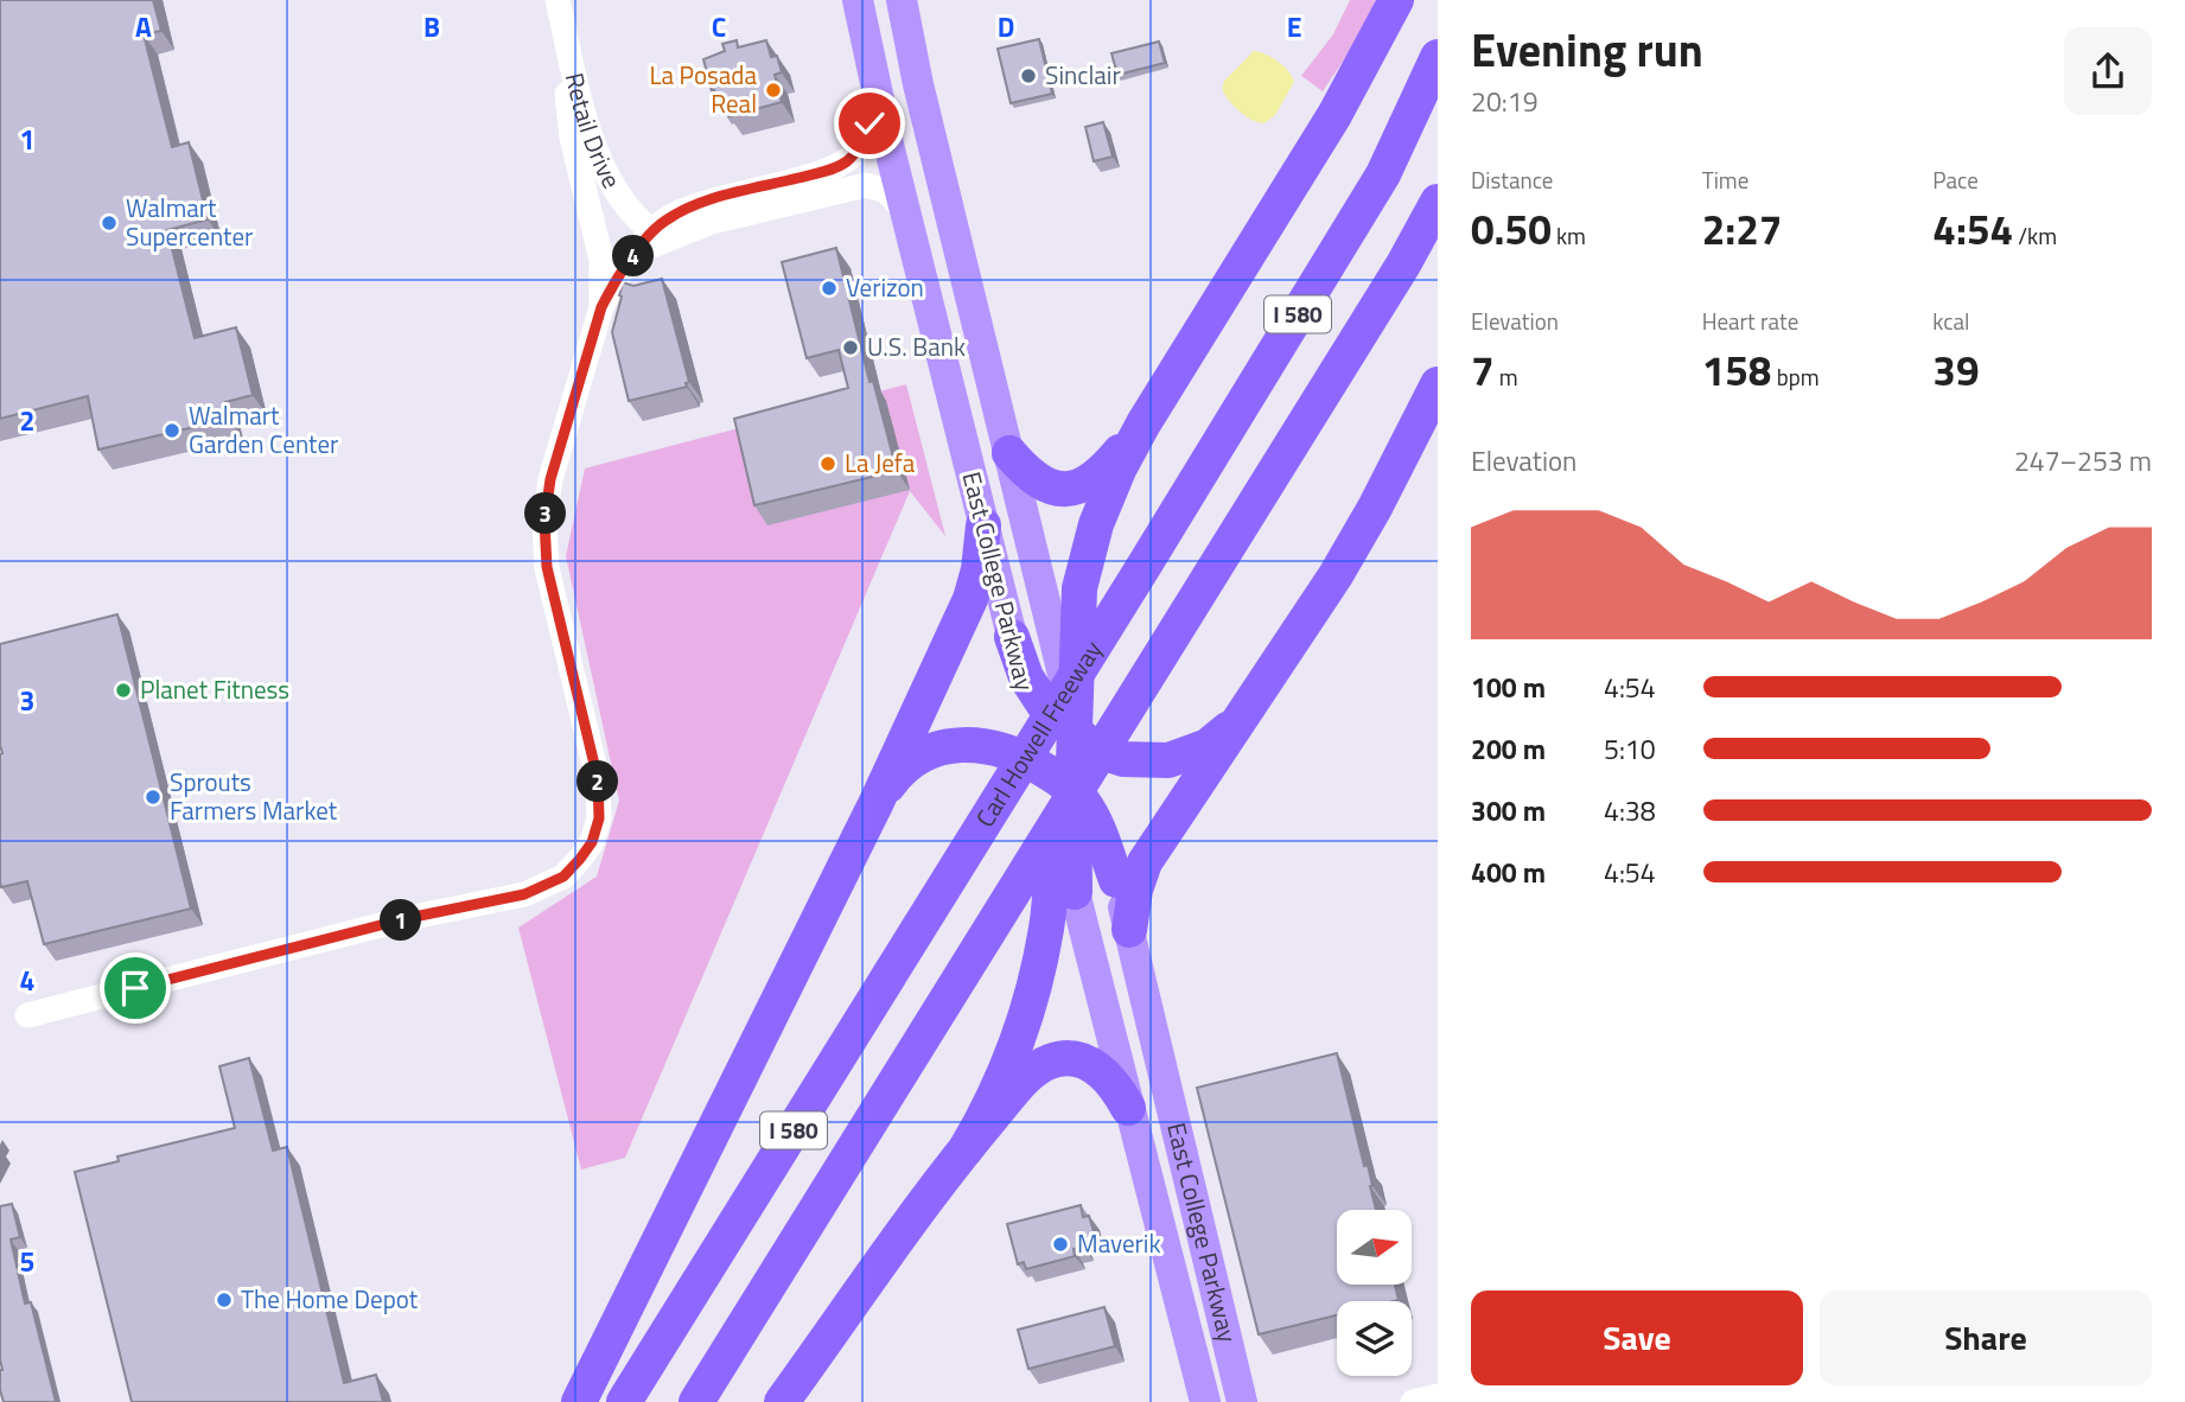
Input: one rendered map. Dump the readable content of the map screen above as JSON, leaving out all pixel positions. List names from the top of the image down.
{
  "streets": {
    "highway": ["I 580", "Carl Howell Freeway"],
    "main road": ["East College Parkway"],
    "street": ["Retail Drive"]
  },
  "places": [
    "Sinclair",
    "La Posada Real",
    "Walmart Supercenter",
    "Verizon",
    "U.S. Bank",
    "Walmart Garden Center",
    "La Jefa",
    "Planet Fitness",
    "Sprouts Farmers Market",
    "Maverik",
    "The Home Depot"
  ],
  "north": "right",
  "page": {
    "heading": ["Evening run", "20:19"],
    "stats": [
      ["Distance", "0.50 km"],
      ["Time", "2:27"],
      ["Pace", "4:54 /km"],
      ["Elevation", "7 m"],
      ["Heart rate", "158 bpm"],
      ["kcal", "39"]
    ],
    "pins": [
      "4",
      "3",
      "2",
      "1"
    ],
    "chart": ["Elevation", "247–253 m"],
    "list": [
      {
        "name": "100 m",
        "note": "4:54"
      },
      {
        "name": "200 m",
        "note": "5:10"
      },
      {
        "name": "300 m",
        "note": "4:38"
      },
      {
        "name": "400 m",
        "note": "4:54"
      }
    ],
    "buttons": ["Save", "Share"]
  },
  "grid": {
    "columns": [
      "A",
      "B",
      "C",
      "D",
      "E"
    ],
    "rows": [
      "1",
      "2",
      "3",
      "4",
      "5"
    ]
  }
}
